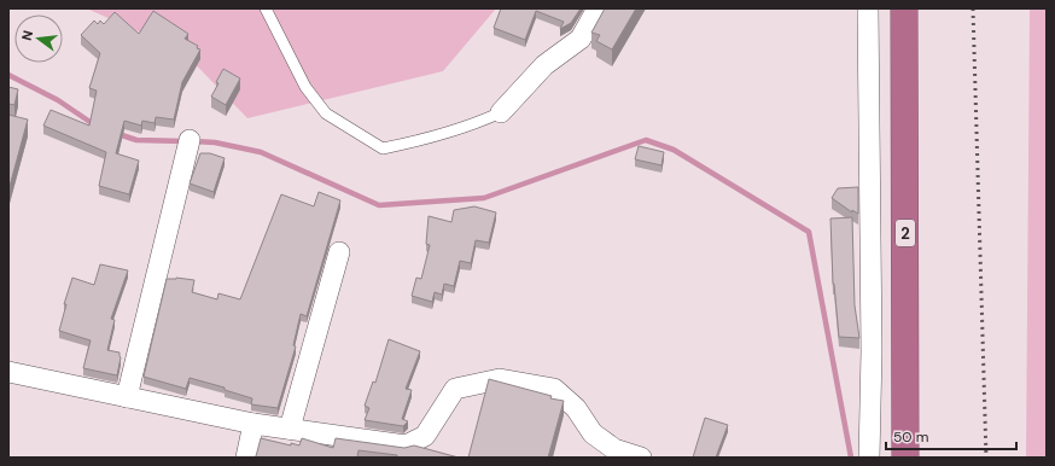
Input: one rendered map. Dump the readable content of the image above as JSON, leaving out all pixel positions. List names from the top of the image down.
{
  "streets": {
    "highway": ["2"]
  },
  "scale_bar": "50 m",
  "north": "left"
}
